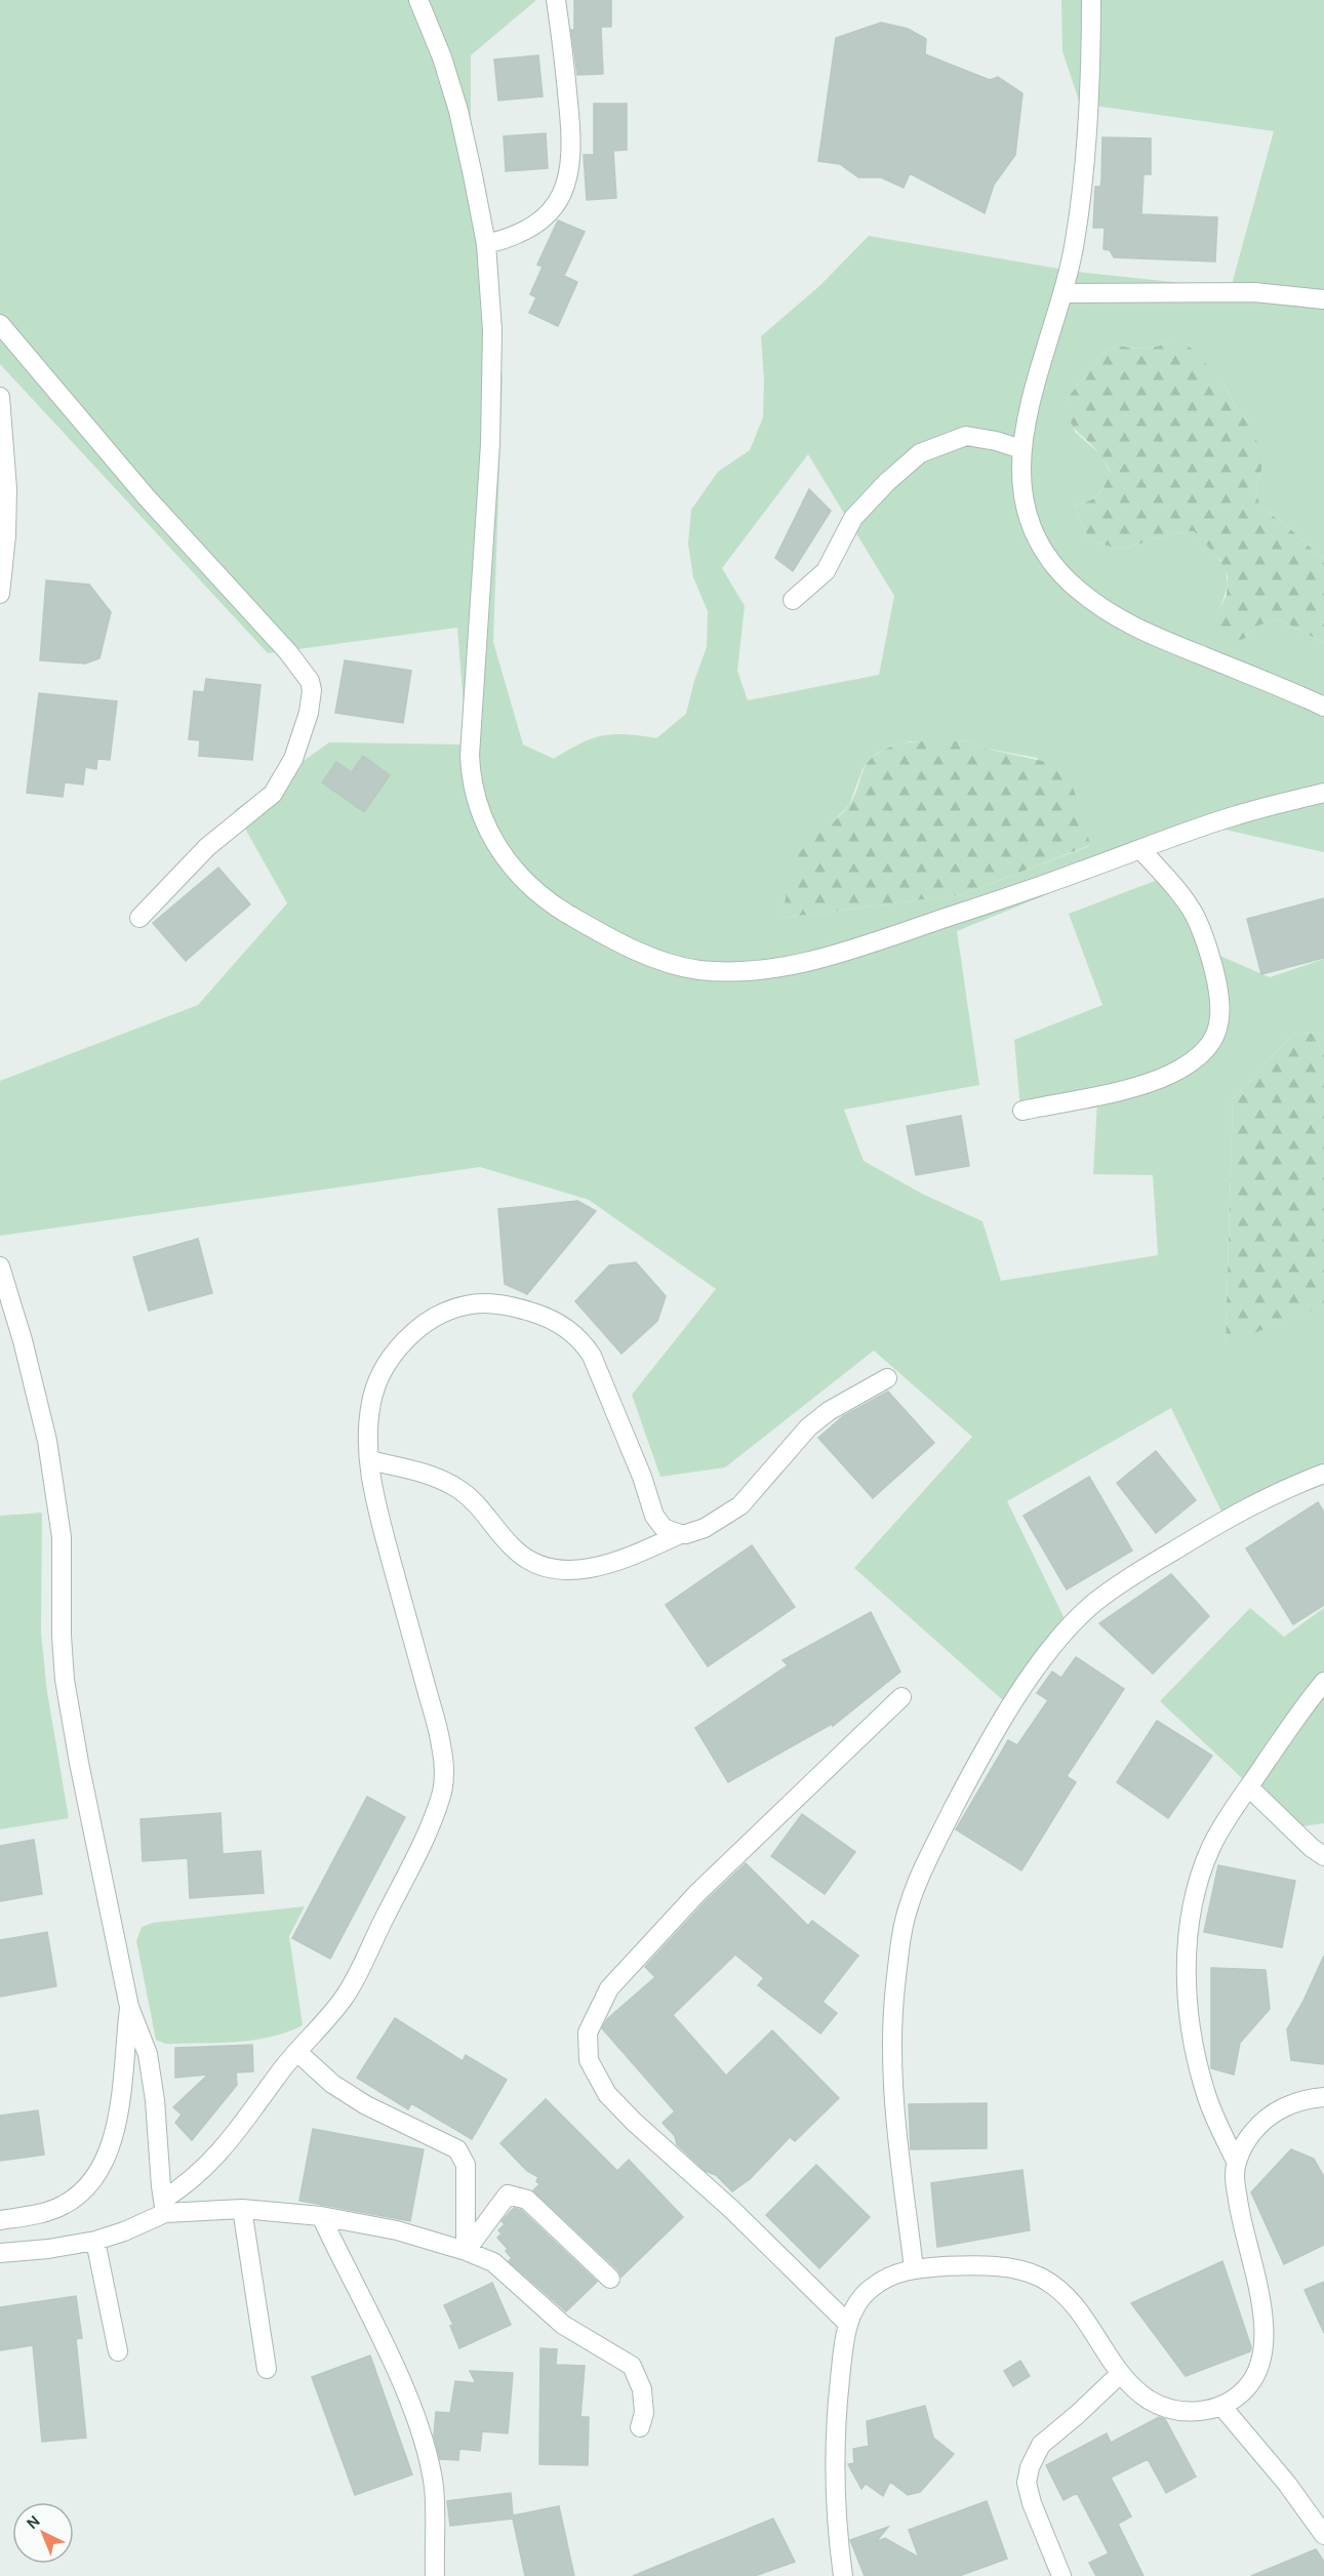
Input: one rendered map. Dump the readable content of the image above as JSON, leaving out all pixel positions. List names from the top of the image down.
{
  "north": "top left"
}
